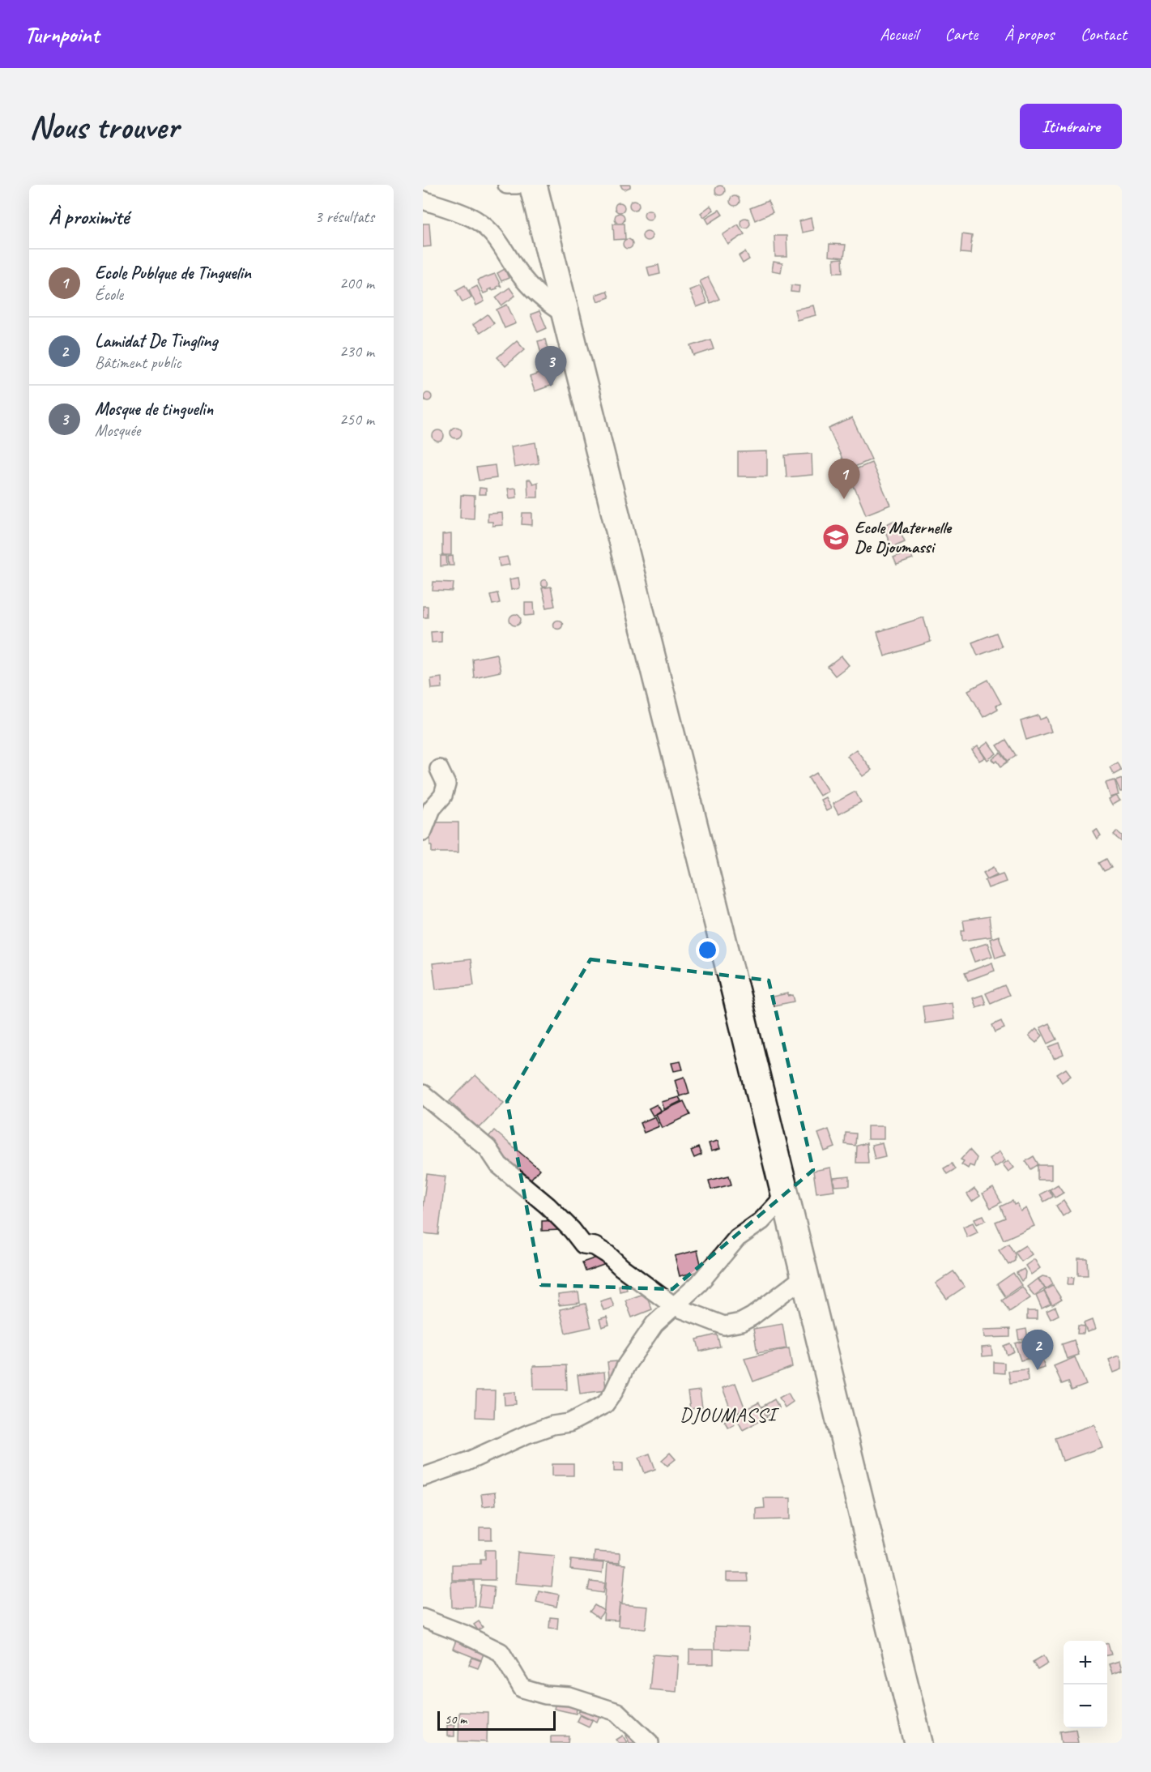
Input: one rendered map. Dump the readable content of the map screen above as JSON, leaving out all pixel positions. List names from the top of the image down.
{
  "districts": ["DJOUMASSI"],
  "places": {
    "school or university": ["Ecole Maternelle De Djoumassi"]
  },
  "scale_bar": "50 m",
  "page": {
    "header": "Turnpoint",
    "nav": [
      "Accueil",
      "Carte",
      "À propos",
      "Contact"
    ],
    "buttons": "Itinéraire",
    "title": "Nous trouver",
    "heading": ["À proximité", "3 résultats"],
    "list": [
      {
        "mark": "1",
        "name": "Ecole Publque de Tinguelin",
        "note": "École",
        "value": "200 m"
      },
      {
        "mark": "2",
        "name": "Lamidat De Tingling",
        "note": "Bâtiment public",
        "value": "230 m"
      },
      {
        "mark": "3",
        "name": "Mosque de tinguelin",
        "note": "Mosquée",
        "value": "250 m"
      }
    ],
    "pins": ["3", "1", "2"],
    "map_buttons": ["+", "−"],
    "scale": "50 m"
  }
}
